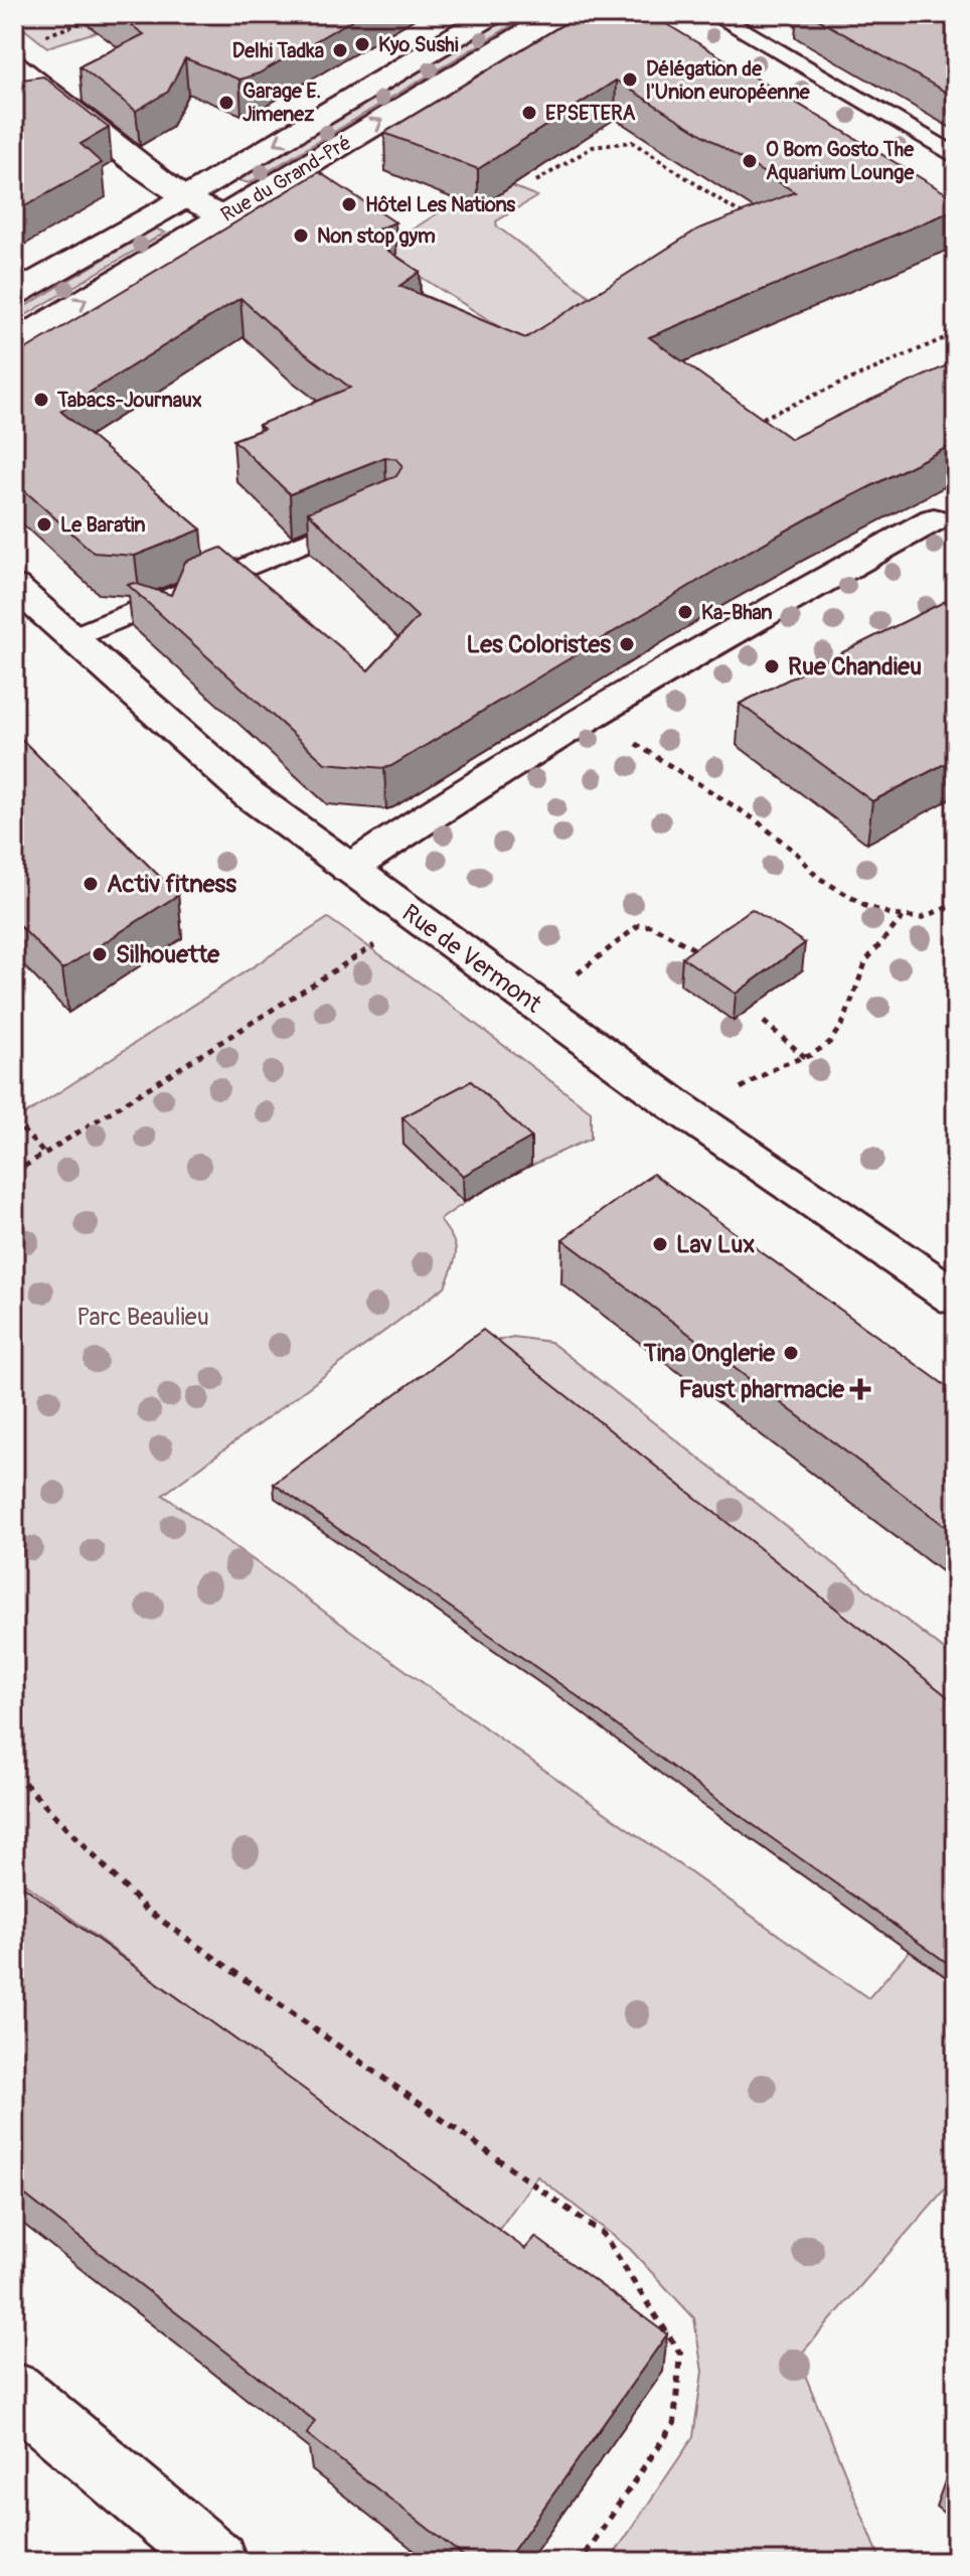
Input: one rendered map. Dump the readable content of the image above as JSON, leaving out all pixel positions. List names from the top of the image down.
{
  "streets": {
    "street": ["Rue du Grand-Pré", "Rue de Vermont"]
  },
  "parks": ["Parc Beaulieu"],
  "places": {
    "other": [
      "Kyo Sushi",
      "Delhi Tadka",
      "Délégation de l'Union européenne",
      "Garage E. Jimenez",
      "EPSETERA",
      "O Bom Gosto The Aquarium Lounge",
      "Hôtel Les Nations",
      "Non stop gym",
      "Tabacs-Journaux",
      "Le Baratin",
      "Ka-Bhan",
      "Les Coloristes",
      "Rue Chandieu",
      "Activ fitness",
      "Silhouette",
      "Lav Lux",
      "Tina Onglerie"
    ],
    "health": ["Faust pharmacie"]
  }
}
